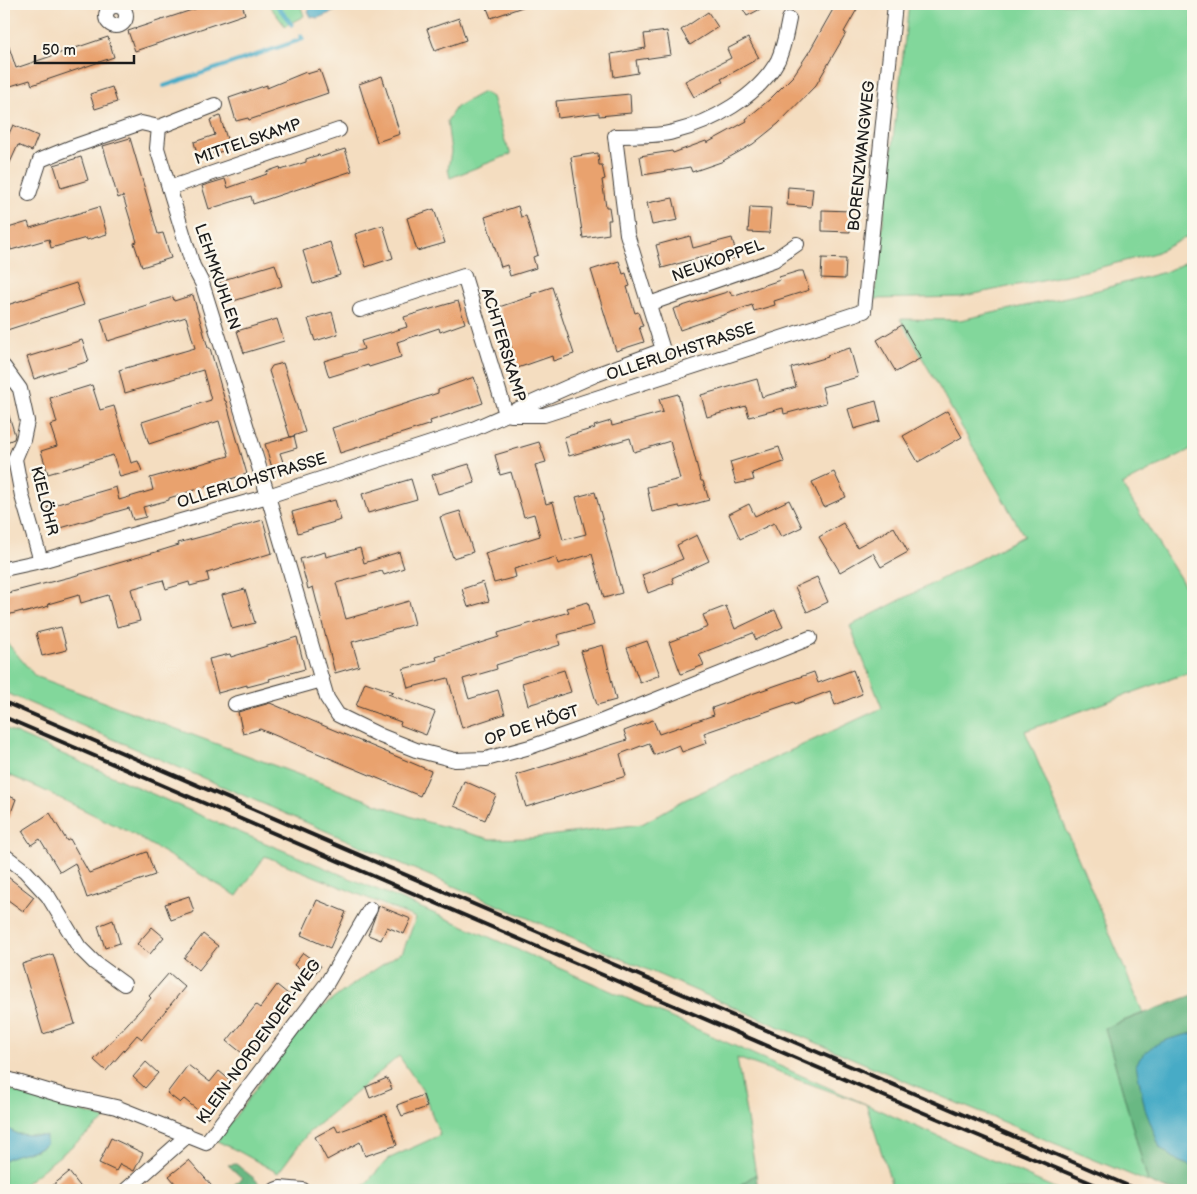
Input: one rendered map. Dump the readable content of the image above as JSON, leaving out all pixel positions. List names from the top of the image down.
{
  "streets": {
    "street": [
      "MITTELSKAMP",
      "BORENZWANGWEG",
      "NEUKOPPEL",
      "LEHMKUHLEN",
      "ACHTERSKAMP",
      "OLLERLOHSTRASSE",
      "KIELÖHR",
      "OP DE HÖGT",
      "KLEIN-NORDENDER-WEG"
    ]
  },
  "crossings": [
    ["MITTELSKAMP", "LEHMKUHLEN"],
    ["BORENZWANGWEG", "OLLERLOHSTRASSE"],
    ["NEUKOPPEL", "OLLERLOHSTRASSE"],
    ["LEHMKUHLEN", "OLLERLOHSTRASSE"],
    ["LEHMKUHLEN", "OP DE HÖGT"],
    ["ACHTERSKAMP", "OLLERLOHSTRASSE"],
    ["OLLERLOHSTRASSE", "KIELÖHR"],
    ["OLLERLOHSTRASSE", "OP DE HÖGT"]
  ],
  "scale_bar": "50 m"
}
